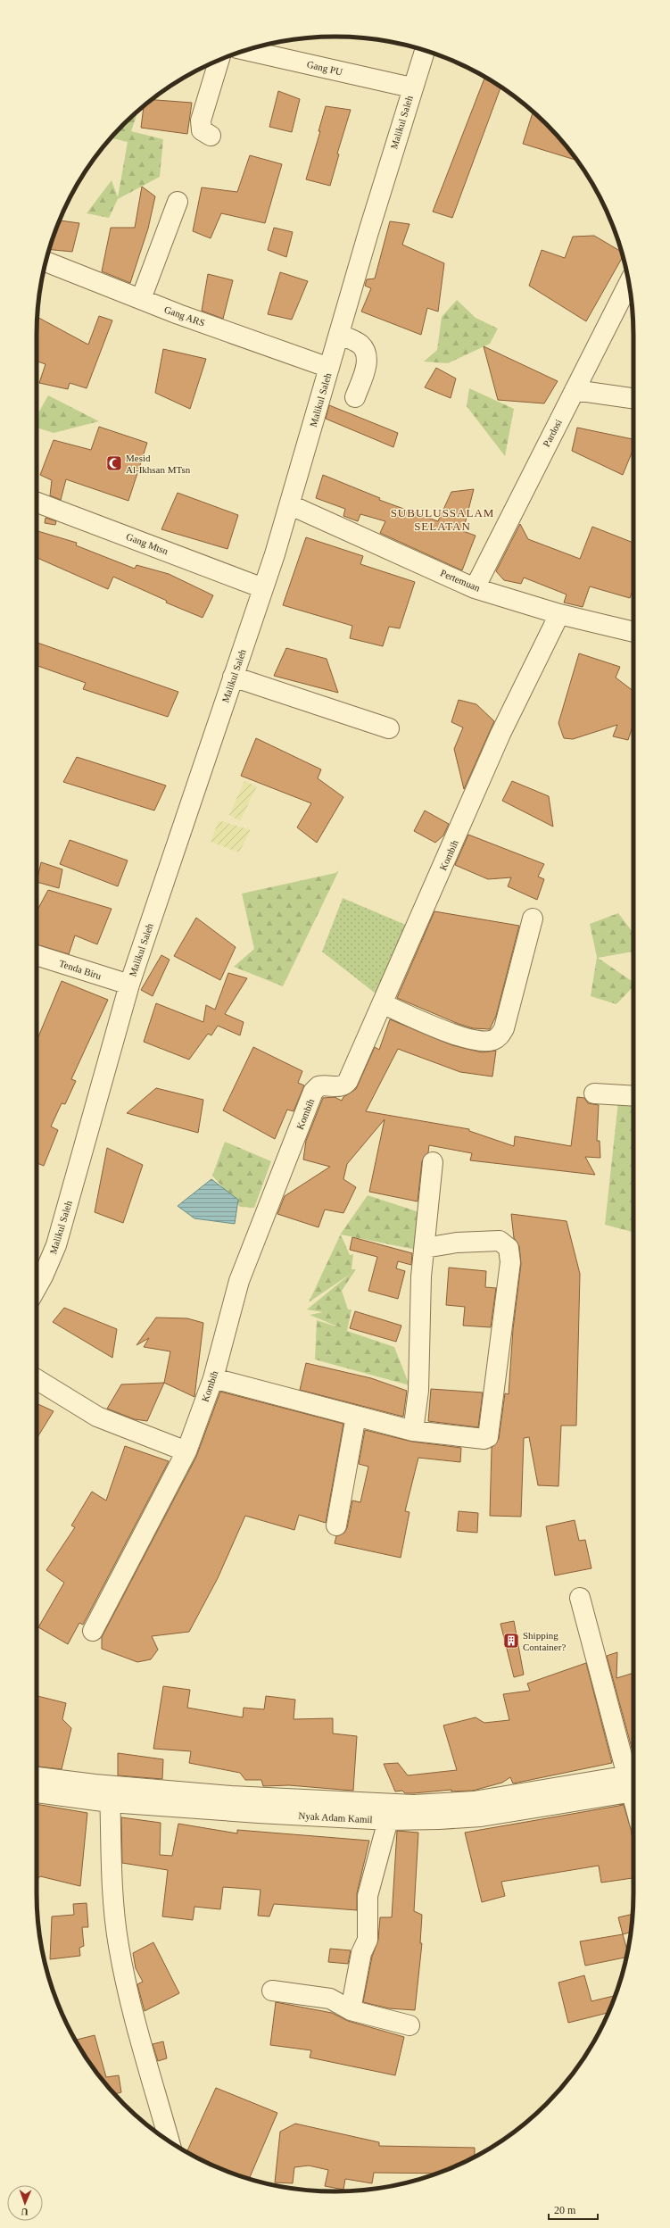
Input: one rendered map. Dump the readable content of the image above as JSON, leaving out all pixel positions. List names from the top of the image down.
{
  "streets": {
    "street": [
      "Gang PU",
      "Malikul Saleh",
      "Gang ARS",
      "Pardosi",
      "Gang Mtsn",
      "Pertemuan",
      "Kombih",
      "Tenda Biru",
      "Nyak Adam Kamil"
    ]
  },
  "crossings": [
    ["Gang PU", "Malikul Saleh"],
    ["Malikul Saleh", "Gang ARS"],
    ["Malikul Saleh", "Gang Mtsn"],
    ["Malikul Saleh", "Pertemuan"],
    ["Malikul Saleh", "Tenda Biru"],
    ["Pardosi", "Pertemuan"],
    ["Pertemuan", "Kombih"]
  ],
  "districts": ["SUBULUSSALAM SELATAN"],
  "places": {
    "mosque": ["Mesid Al-Ikhsan MTsn"],
    "building": ["Shipping Container?"]
  },
  "scale_bar": "20 m",
  "north": "bottom"
}
